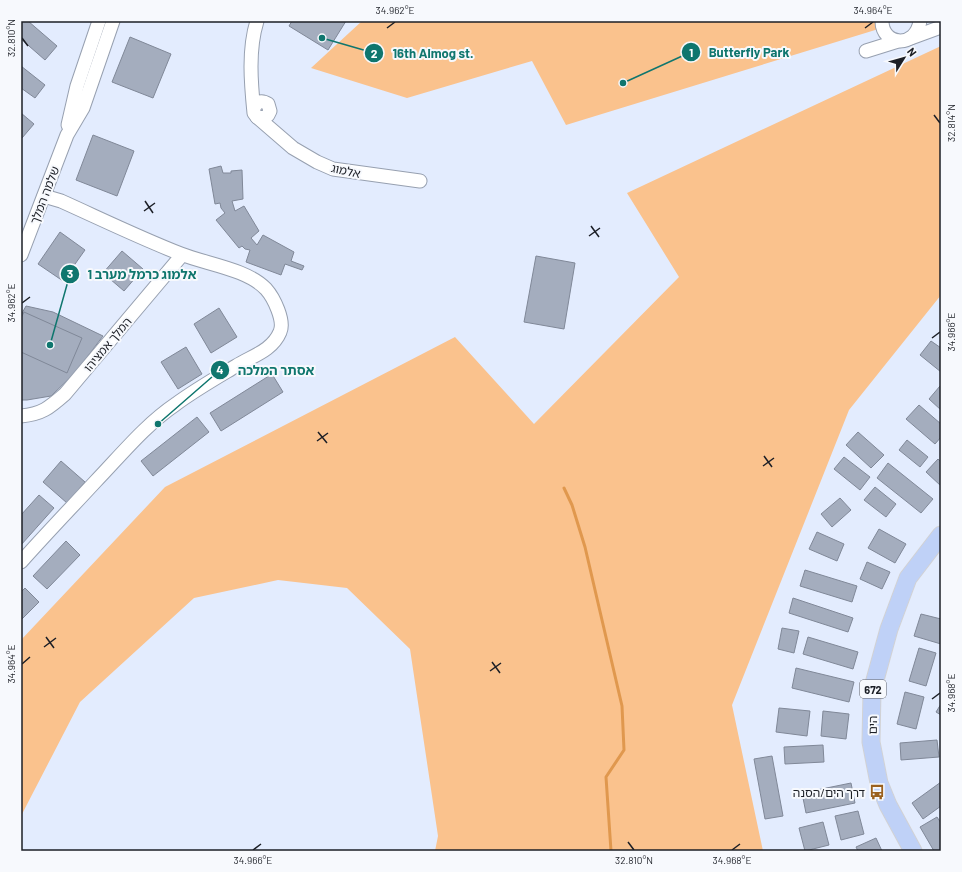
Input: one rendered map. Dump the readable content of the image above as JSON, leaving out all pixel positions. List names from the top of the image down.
{
  "streets": {
    "main road": ["672", "הים"],
    "street": ["אלמוג", "שלמה המלך", "המלך אמציהו"]
  },
  "places": {
    "other": [
      "16th Almog st.",
      "Butterfly Park",
      "אלמוג כרמל מערב 1",
      "אסתר המלכה"
    ],
    "bus stop": ["דרך הים/הסנה"]
  },
  "north": "top right",
  "coordinates": [
    "34.962°E",
    "34.964°E",
    "32.810°N",
    "32.814°N",
    "34.966°E",
    "34.968°E"
  ]
}
